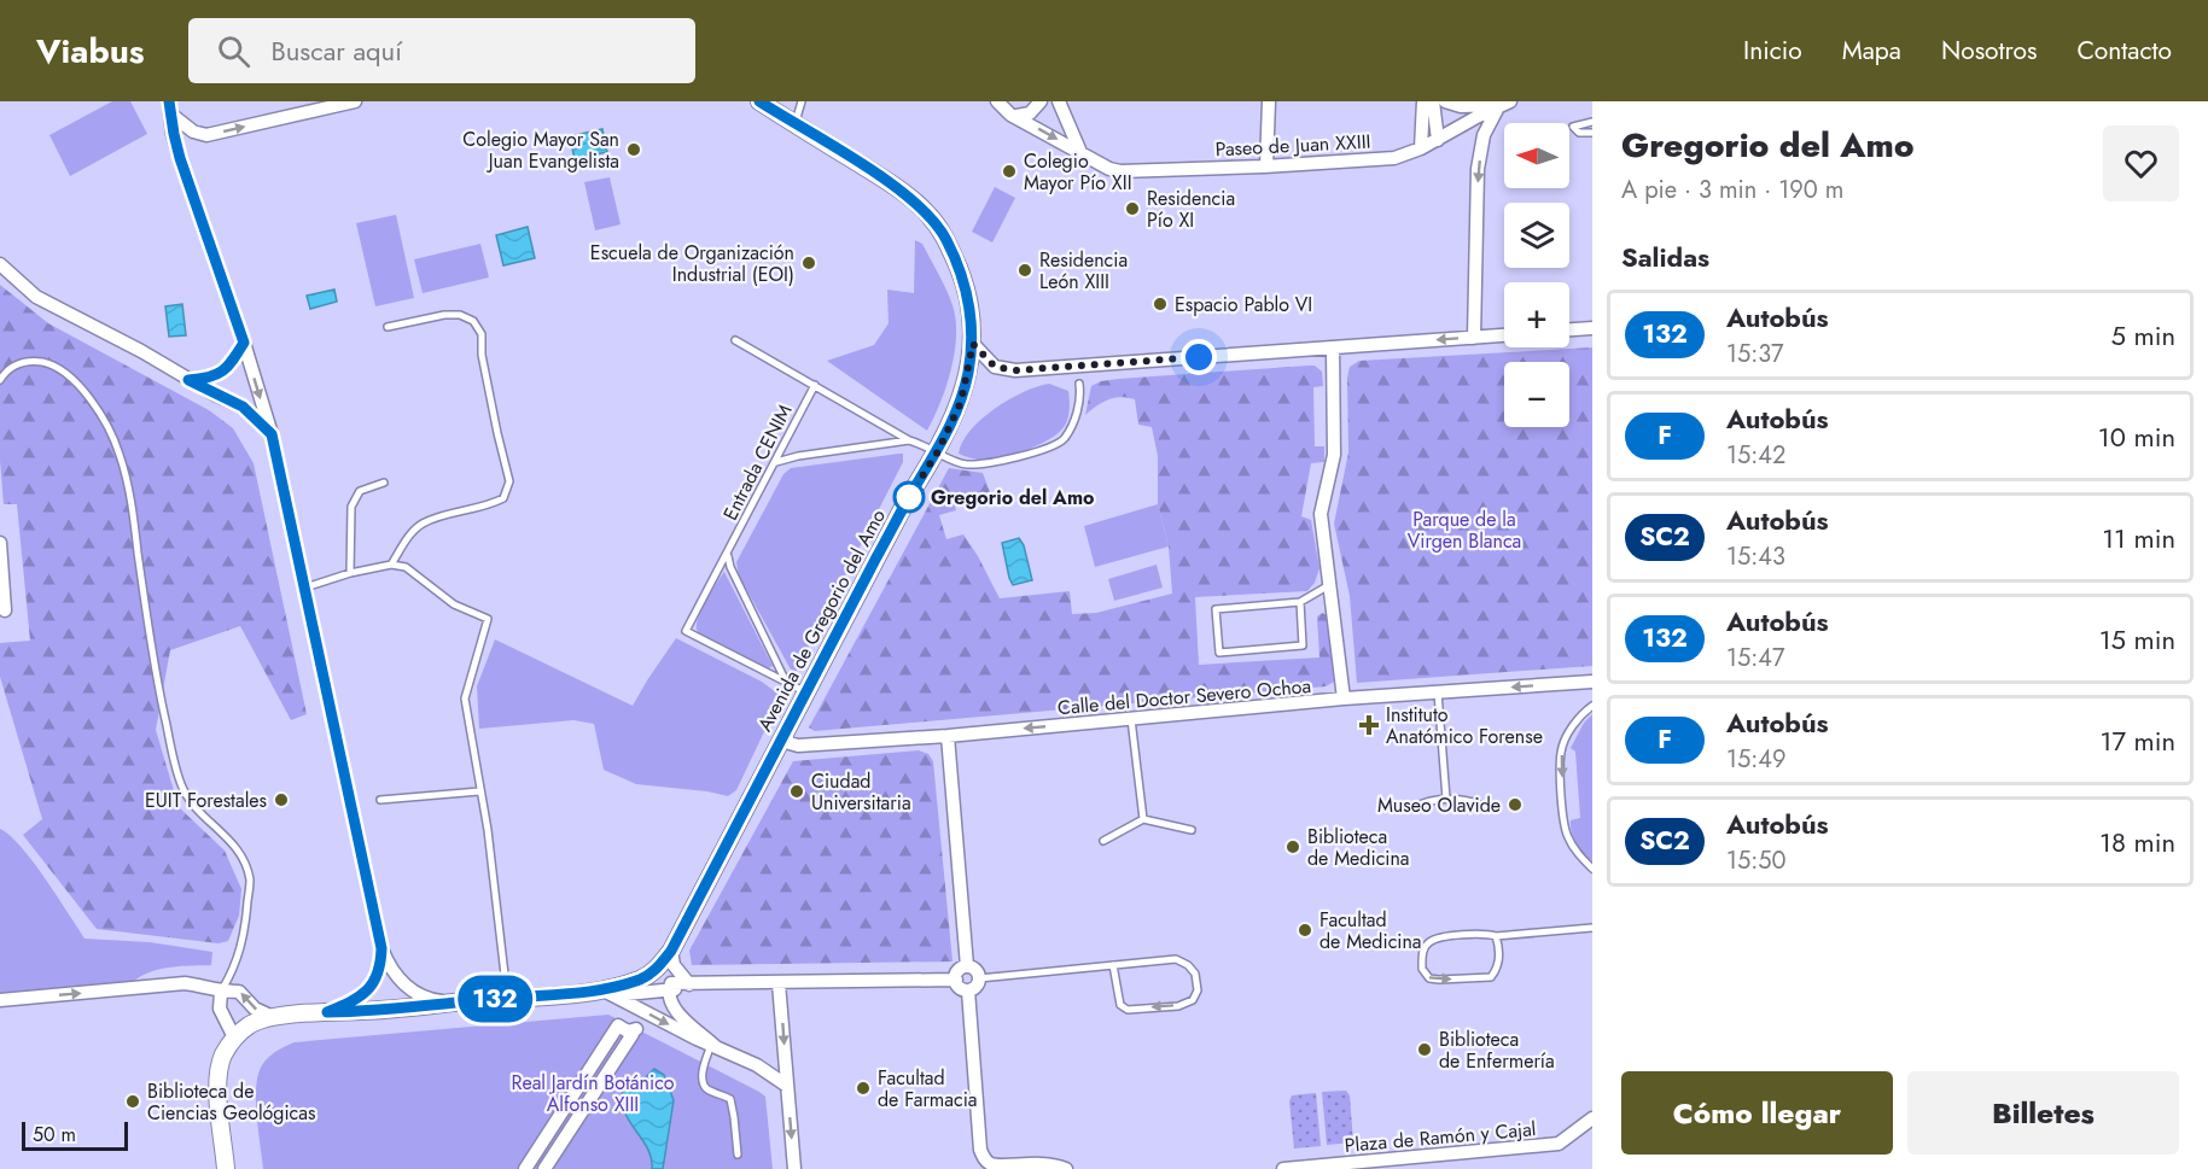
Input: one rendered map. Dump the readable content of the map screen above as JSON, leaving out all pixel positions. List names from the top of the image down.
{
  "streets": {
    "street": [
      "Paseo de Juan XXIII",
      "Avenida de Gregorio del Amo",
      "Calle del Doctor Severo Ochoa",
      "Plaza de Ramón y Cajal"
    ],
    "lane": ["Entrada CENIM"]
  },
  "crossings": [
    ["Entrada CENIM", "Avenida de Gregorio del Amo"],
    ["Avenida de Gregorio del Amo", "Calle del Doctor Severo Ochoa"]
  ],
  "one_way": ["Calle del Doctor Severo Ochoa"],
  "parks": ["Parque de la Virgen Blanca", "Real Jardín Botánico Alfonso XIII"],
  "places": {
    "other": [
      "Colegio Mayor San Juan Evangelista",
      "Colegio Mayor Pío XII",
      "Residencia Pío XI",
      "Escuela de Organización Industrial (EOI)",
      "Residencia León XIII",
      "Espacio Pablo VI",
      "Gregorio del Amo",
      "Ciudad Universitaria",
      "EUIT Forestales",
      "Museo Olavide",
      "Biblioteca de Medicina",
      "Facultad de Medicina",
      "Biblioteca de Enfermería",
      "Facultad de Farmacia",
      "Biblioteca de Ciencias Geológicas"
    ],
    "health": ["Instituto Anatómico Forense"]
  },
  "lines": ["bus line 132"],
  "scale_bar": "50 m",
  "north": "left",
  "page": {
    "header": "Viabus",
    "search": "Buscar aquí",
    "nav": [
      "Inicio",
      "Mapa",
      "Nosotros",
      "Contacto"
    ],
    "on_map": "132",
    "heading": [
      ["Gregorio del Amo", "A pie · 3 min · 190 m"],
      "Salidas"
    ],
    "map_buttons": ["+", "−"],
    "list": [
      {
        "mark": "132",
        "name": "Autobús",
        "note": "15:37",
        "value": "5 min"
      },
      {
        "mark": "F",
        "name": "Autobús",
        "note": "15:42",
        "value": "10 min"
      },
      {
        "mark": "SC2",
        "name": "Autobús",
        "note": "15:43",
        "value": "11 min"
      },
      {
        "mark": "132",
        "name": "Autobús",
        "note": "15:47",
        "value": "15 min"
      },
      {
        "mark": "F",
        "name": "Autobús",
        "note": "15:49",
        "value": "17 min"
      },
      {
        "mark": "SC2",
        "name": "Autobús",
        "note": "15:50",
        "value": "18 min"
      }
    ],
    "buttons": ["Cómo llegar", "Billetes"],
    "scale": "50 m"
  }
}
